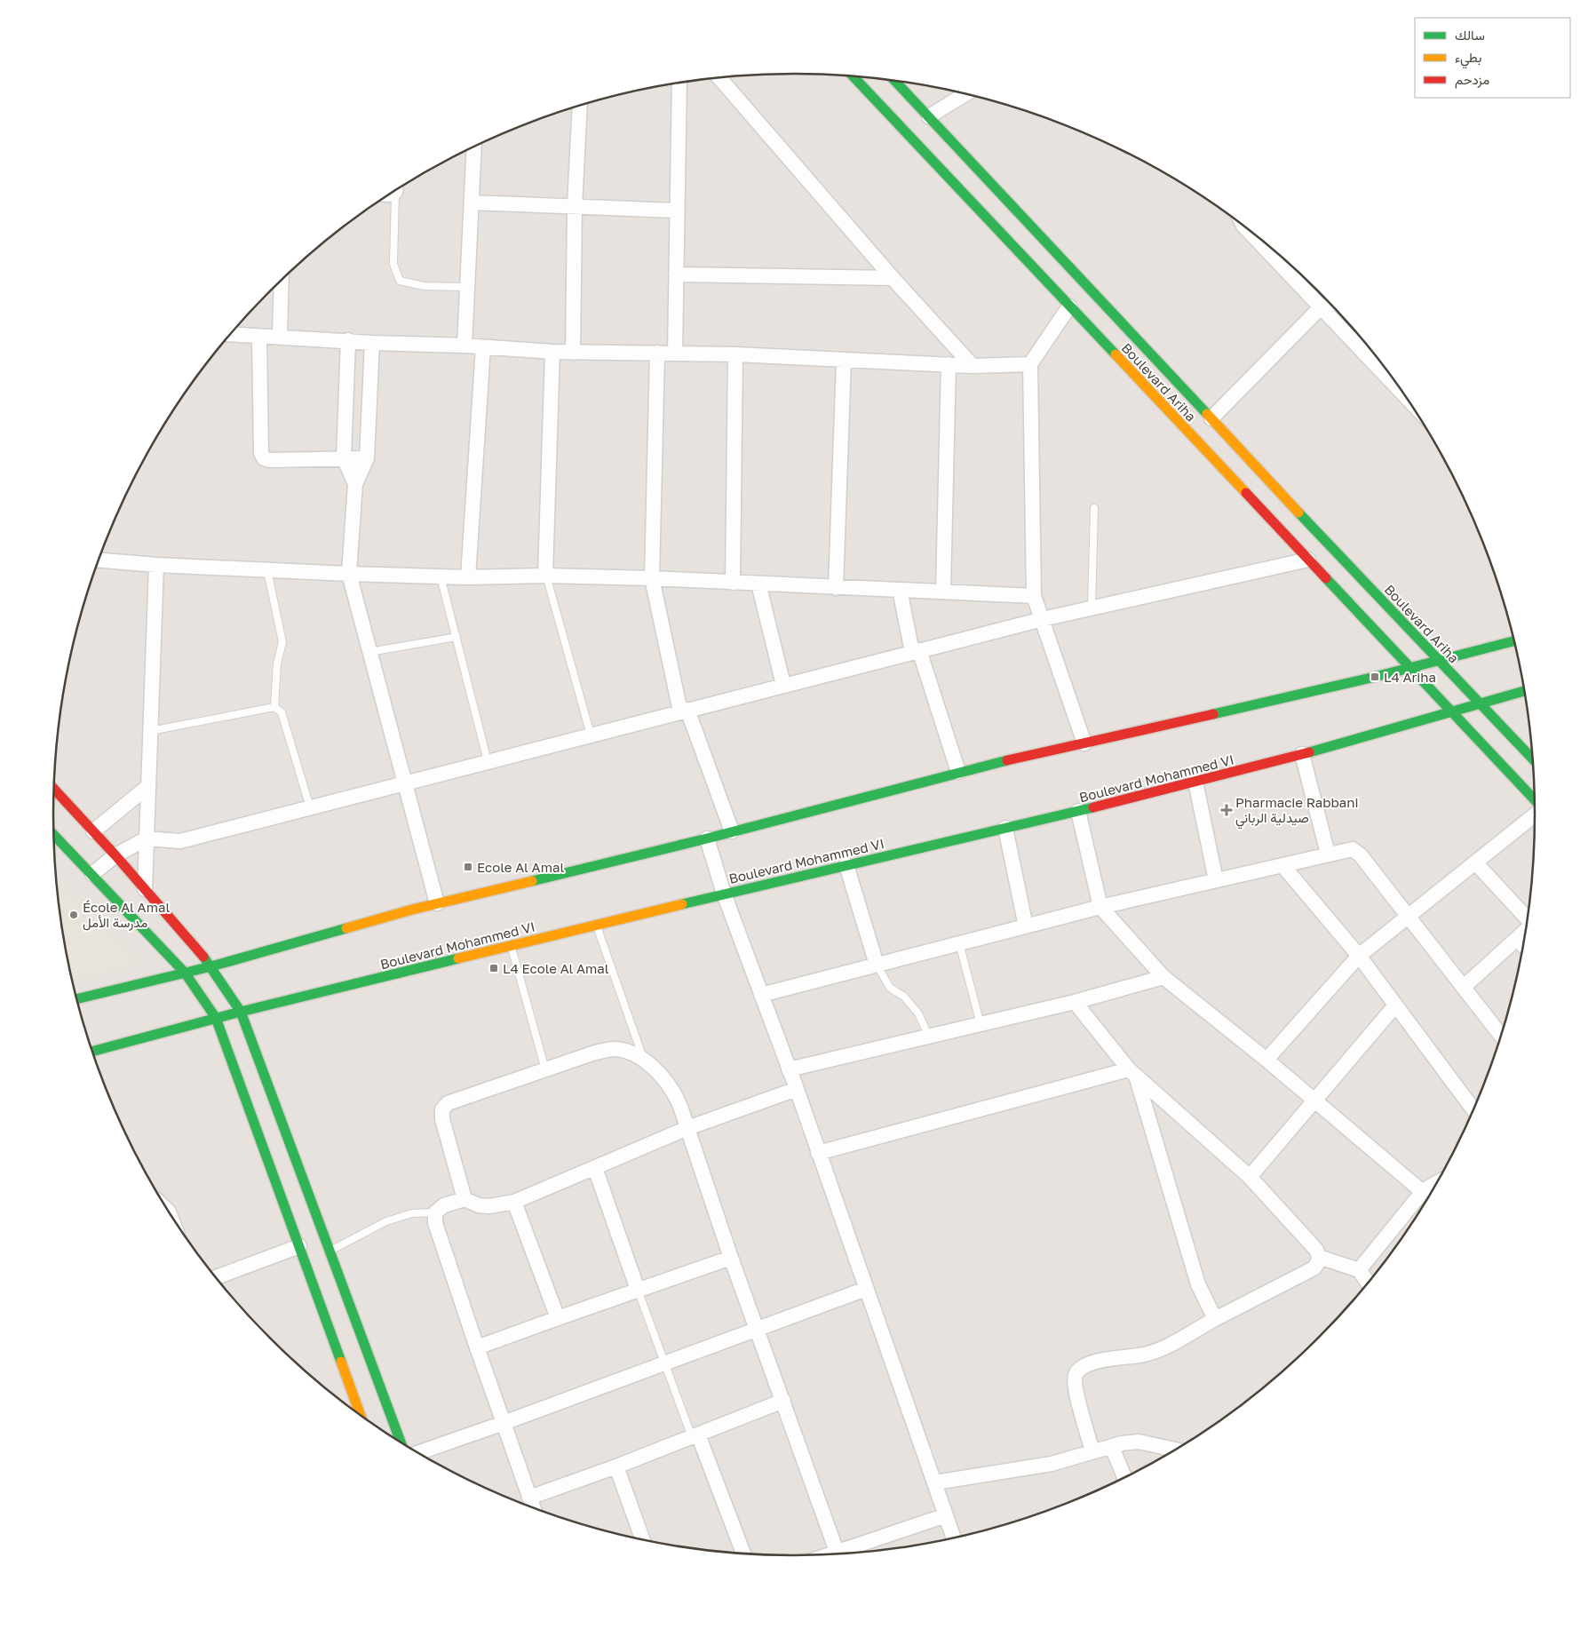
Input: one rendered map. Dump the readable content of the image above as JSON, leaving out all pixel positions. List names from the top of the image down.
{
  "streets": {
    "main road": ["Boulevard Ariha", "Boulevard Mohammed VI"]
  },
  "crossings": [
    ["Boulevard Ariha", "Boulevard Mohammed VI"]
  ],
  "places": {
    "transit": ["L4 Ariha", "Ecole Al Amal", "L4 Ecole Al Amal"],
    "health": ["Pharmacie Rabbani صيدلية الرباني"],
    "other": ["École Al Amal مدرسة الأمل"]
  },
  "legend": ["سالك", "بطيء", "مزدحم"]
}
